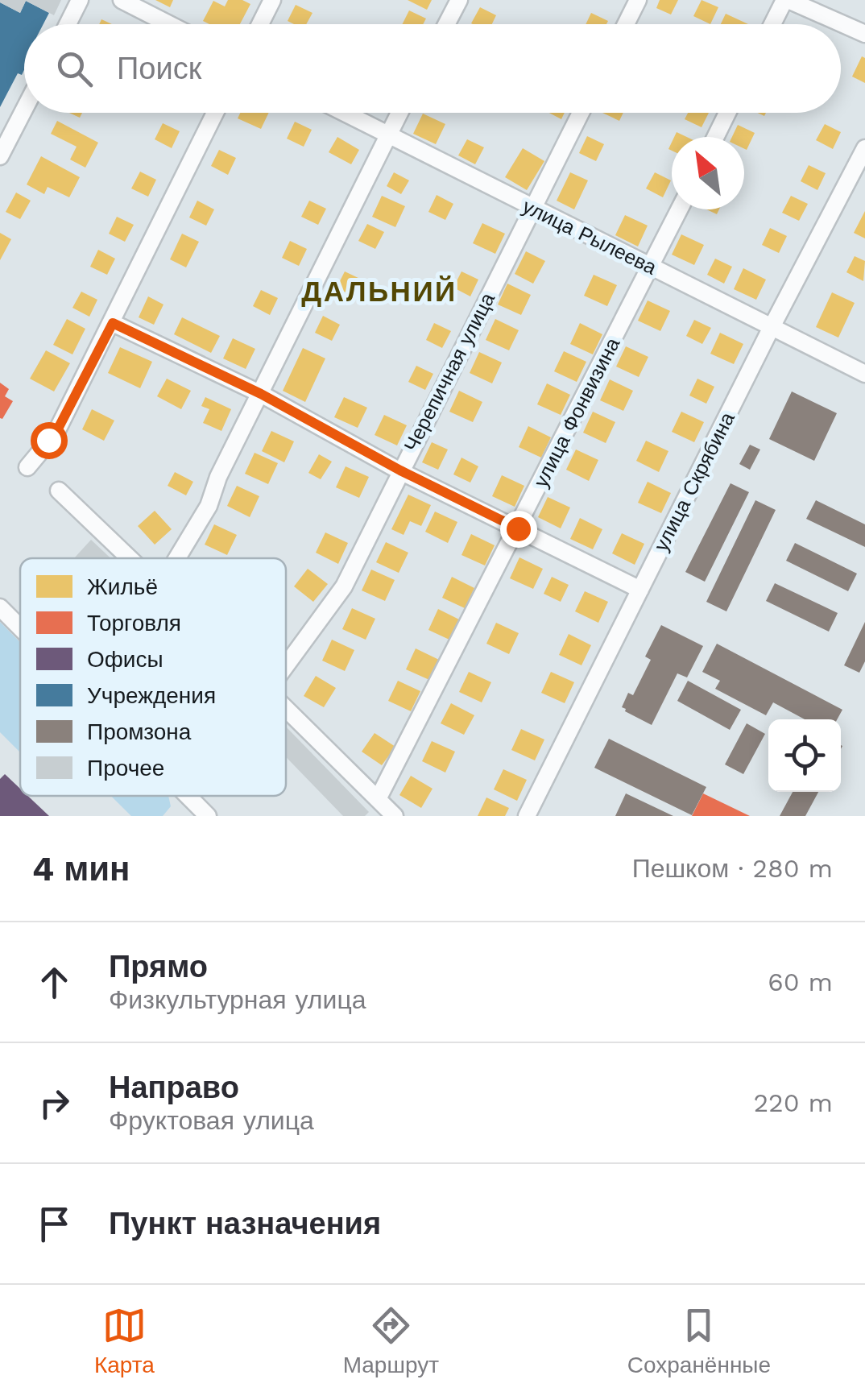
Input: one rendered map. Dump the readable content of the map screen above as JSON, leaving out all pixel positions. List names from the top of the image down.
{
  "streets": {
    "street": [
      "улица Рылеева",
      "Черепичная улица",
      "улица Фонвизина",
      "улица Скрябина"
    ]
  },
  "crossings": [
    ["улица Рылеева", "Черепичная улица"],
    ["улица Рылеева", "улица Фонвизина"],
    ["улица Рылеева", "улица Скрябина"]
  ],
  "districts": ["ДАЛЬНИЙ"],
  "legend": [
    "Жильё",
    "Торговля",
    "Офисы",
    "Учреждения",
    "Промзона",
    "Прочее"
  ],
  "north": "top left",
  "page": {
    "search": "Поиск",
    "heading": ["4 мин", "Пешком · 280 m"],
    "list": [
      ["Прямо", "Физкультурная улица", "60 m"],
      ["Направо", "Фруктовая улица", "220 m"],
      "Пункт назначения"
    ],
    "nav": ["Карта", "Маршрут", "Сохранённые"]
  }
}
